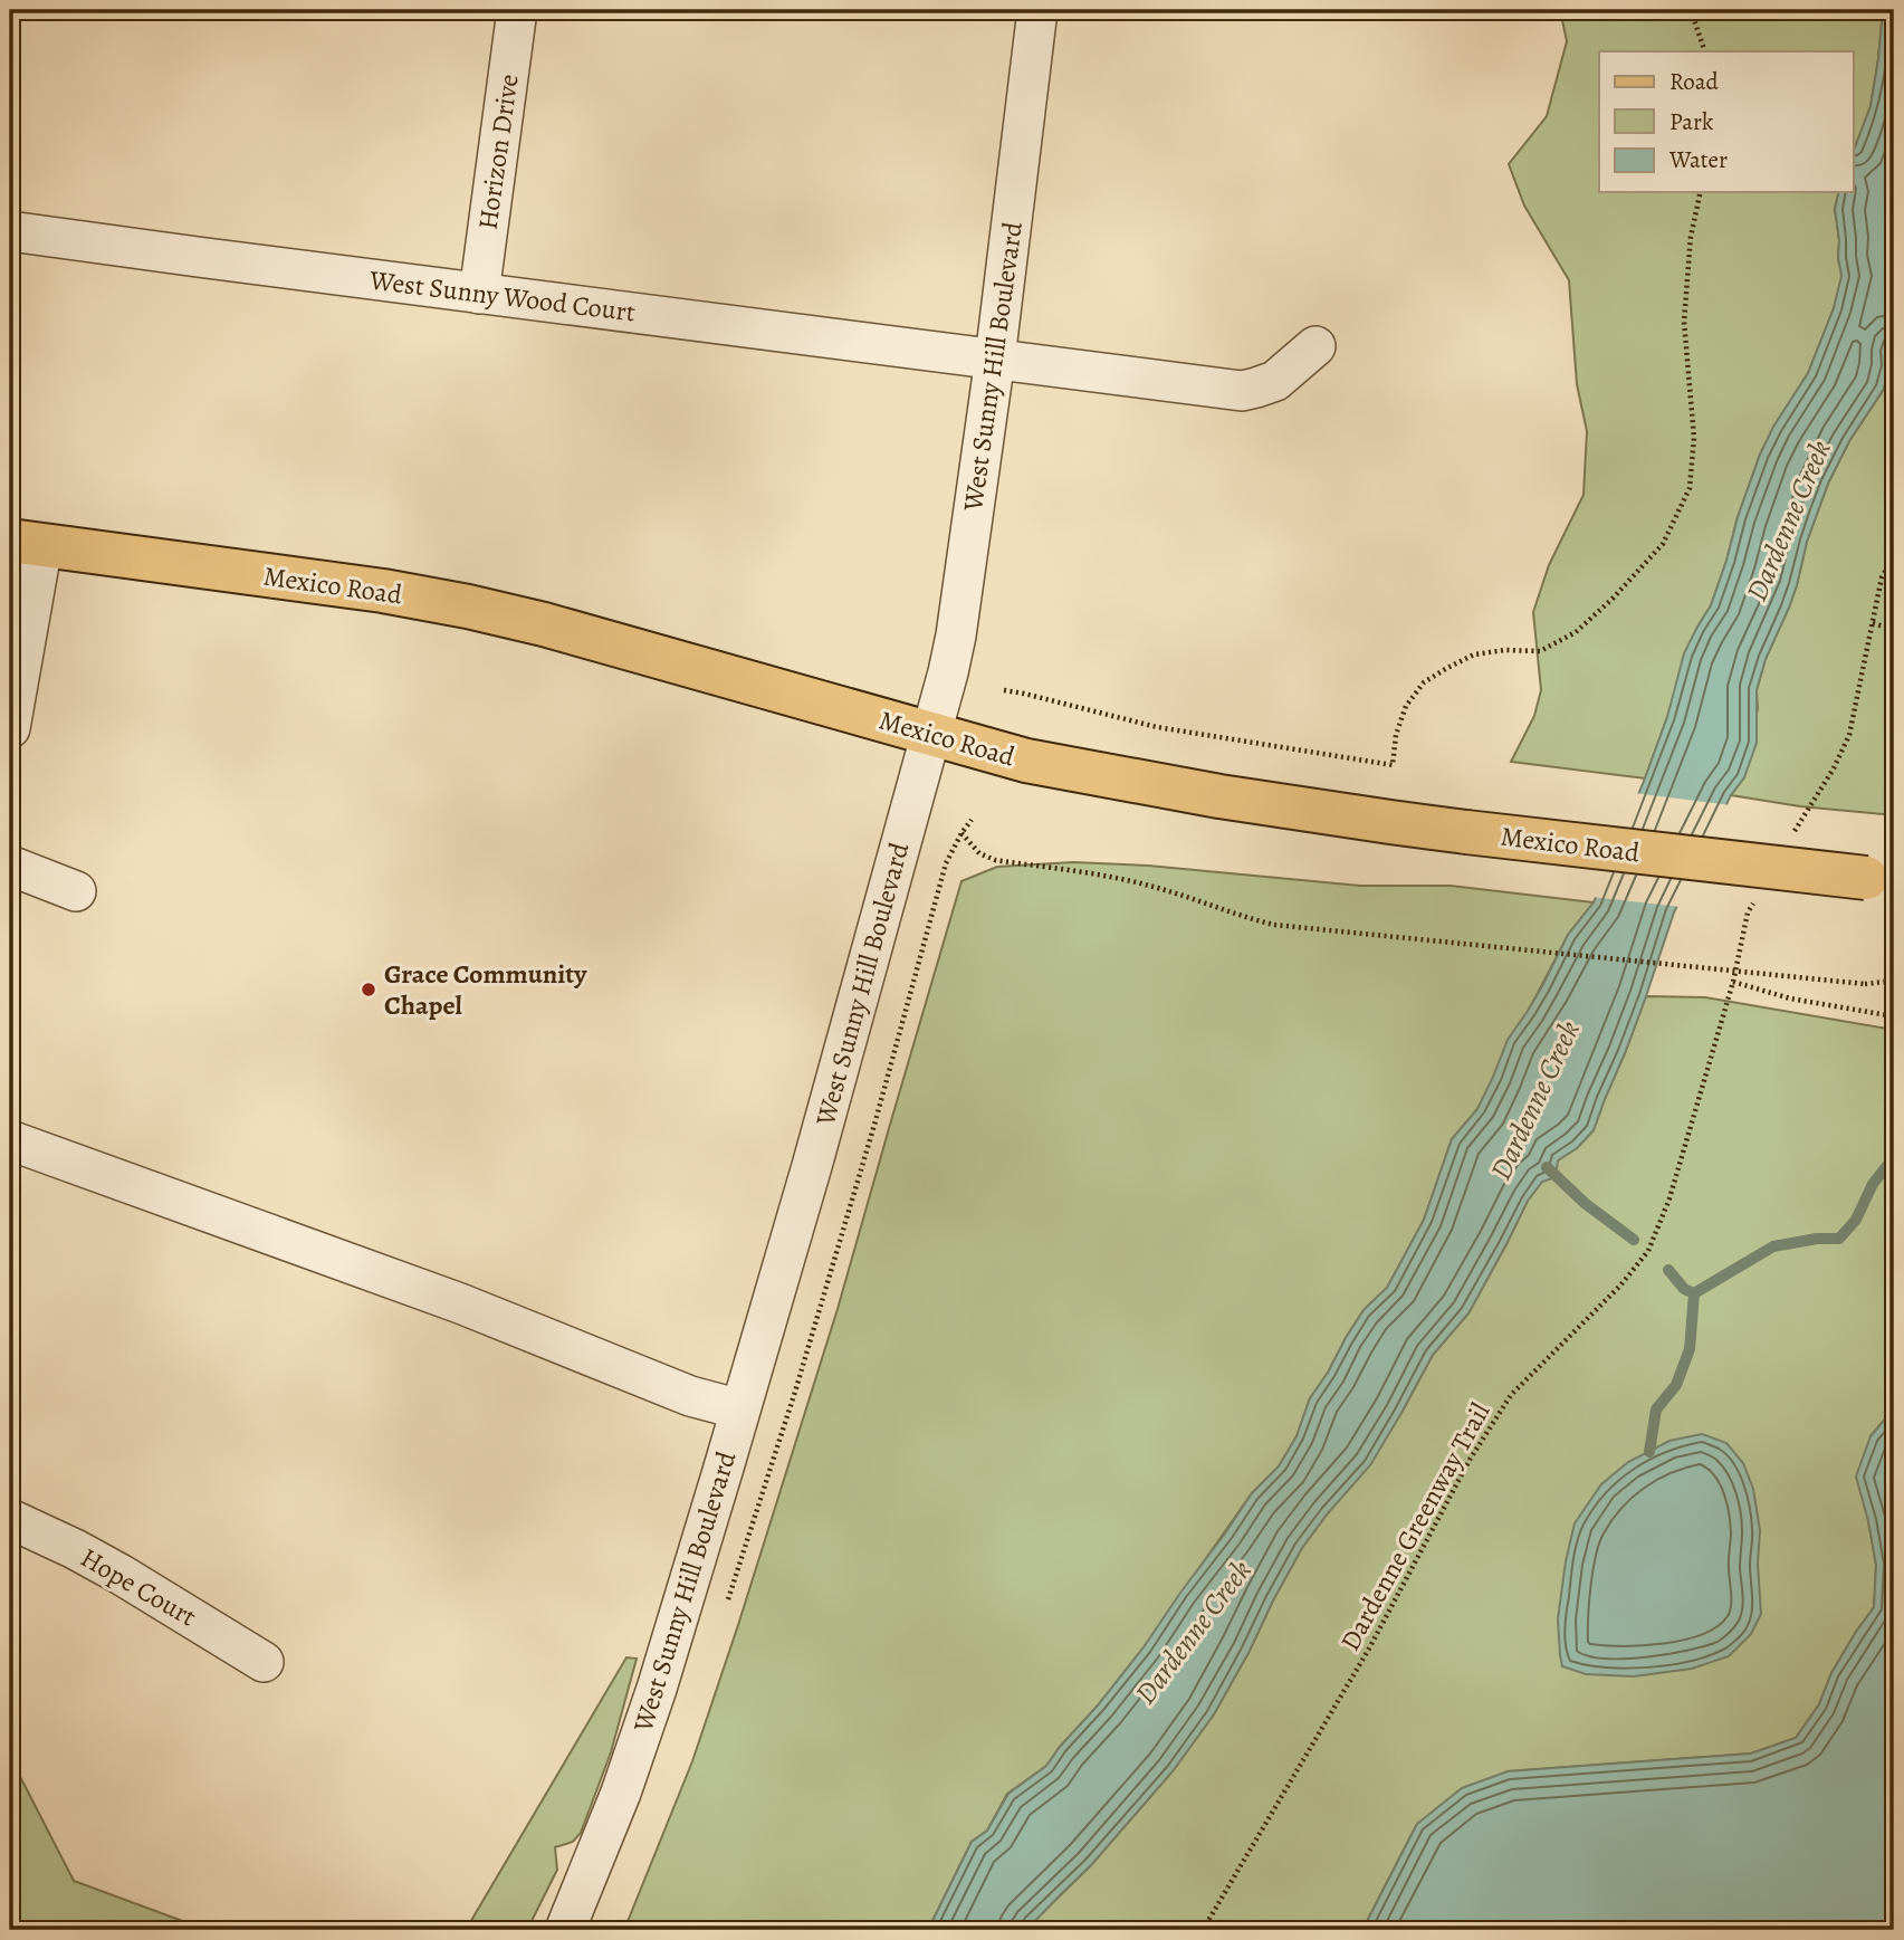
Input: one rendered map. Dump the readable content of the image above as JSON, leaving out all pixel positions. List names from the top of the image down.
{
  "streets": {
    "main road": ["Mexico Road"],
    "street": [
      "Horizon Drive",
      "West Sunny Wood Court",
      "West Sunny Hill Boulevard",
      "Hope Court"
    ],
    "path": ["Dardenne Greenway Trail"]
  },
  "crossings": [
    ["Horizon Drive", "West Sunny Wood Court"],
    ["West Sunny Wood Court", "West Sunny Hill Boulevard"],
    ["West Sunny Hill Boulevard", "Mexico Road"]
  ],
  "water": ["Dardenne Creek"],
  "places": ["Grace Community Chapel"],
  "legend": ["Road", "Park", "Water"]
}
